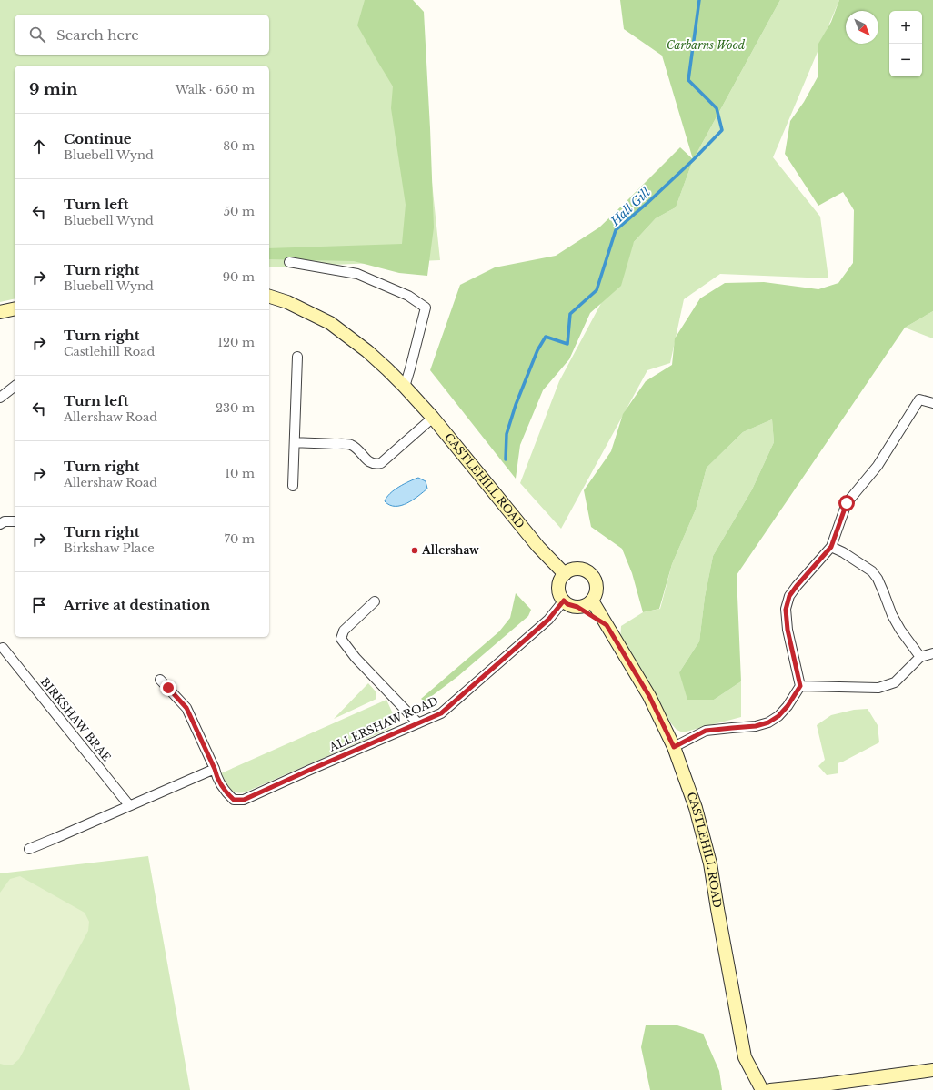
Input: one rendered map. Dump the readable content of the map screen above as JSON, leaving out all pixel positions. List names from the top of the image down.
{
  "streets": {
    "main road": ["CASTLEHILL ROAD"],
    "street": ["BIRKSHAW BRAE", "ALLERSHAW ROAD"]
  },
  "crossings": [
    ["CASTLEHILL ROAD", "ALLERSHAW ROAD"]
  ],
  "water": ["Hall Gill"],
  "parks": ["Carbarns Wood"],
  "places": ["Allershaw"],
  "north": "bottom right",
  "page": {
    "map_buttons": ["+", "−"],
    "search": "Search here",
    "heading": ["9 min", "Walk · 650 m"],
    "list": [
      ["Continue", "Bluebell Wynd", "80 m"],
      ["Turn left", "Bluebell Wynd", "50 m"],
      ["Turn right", "Bluebell Wynd", "90 m"],
      ["Turn right", "Castlehill Road", "120 m"],
      ["Turn left", "Allershaw Road", "230 m"],
      ["Turn right", "Allershaw Road", "10 m"],
      ["Turn right", "Birkshaw Place", "70 m"],
      "Arrive at destination"
    ]
  }
}
